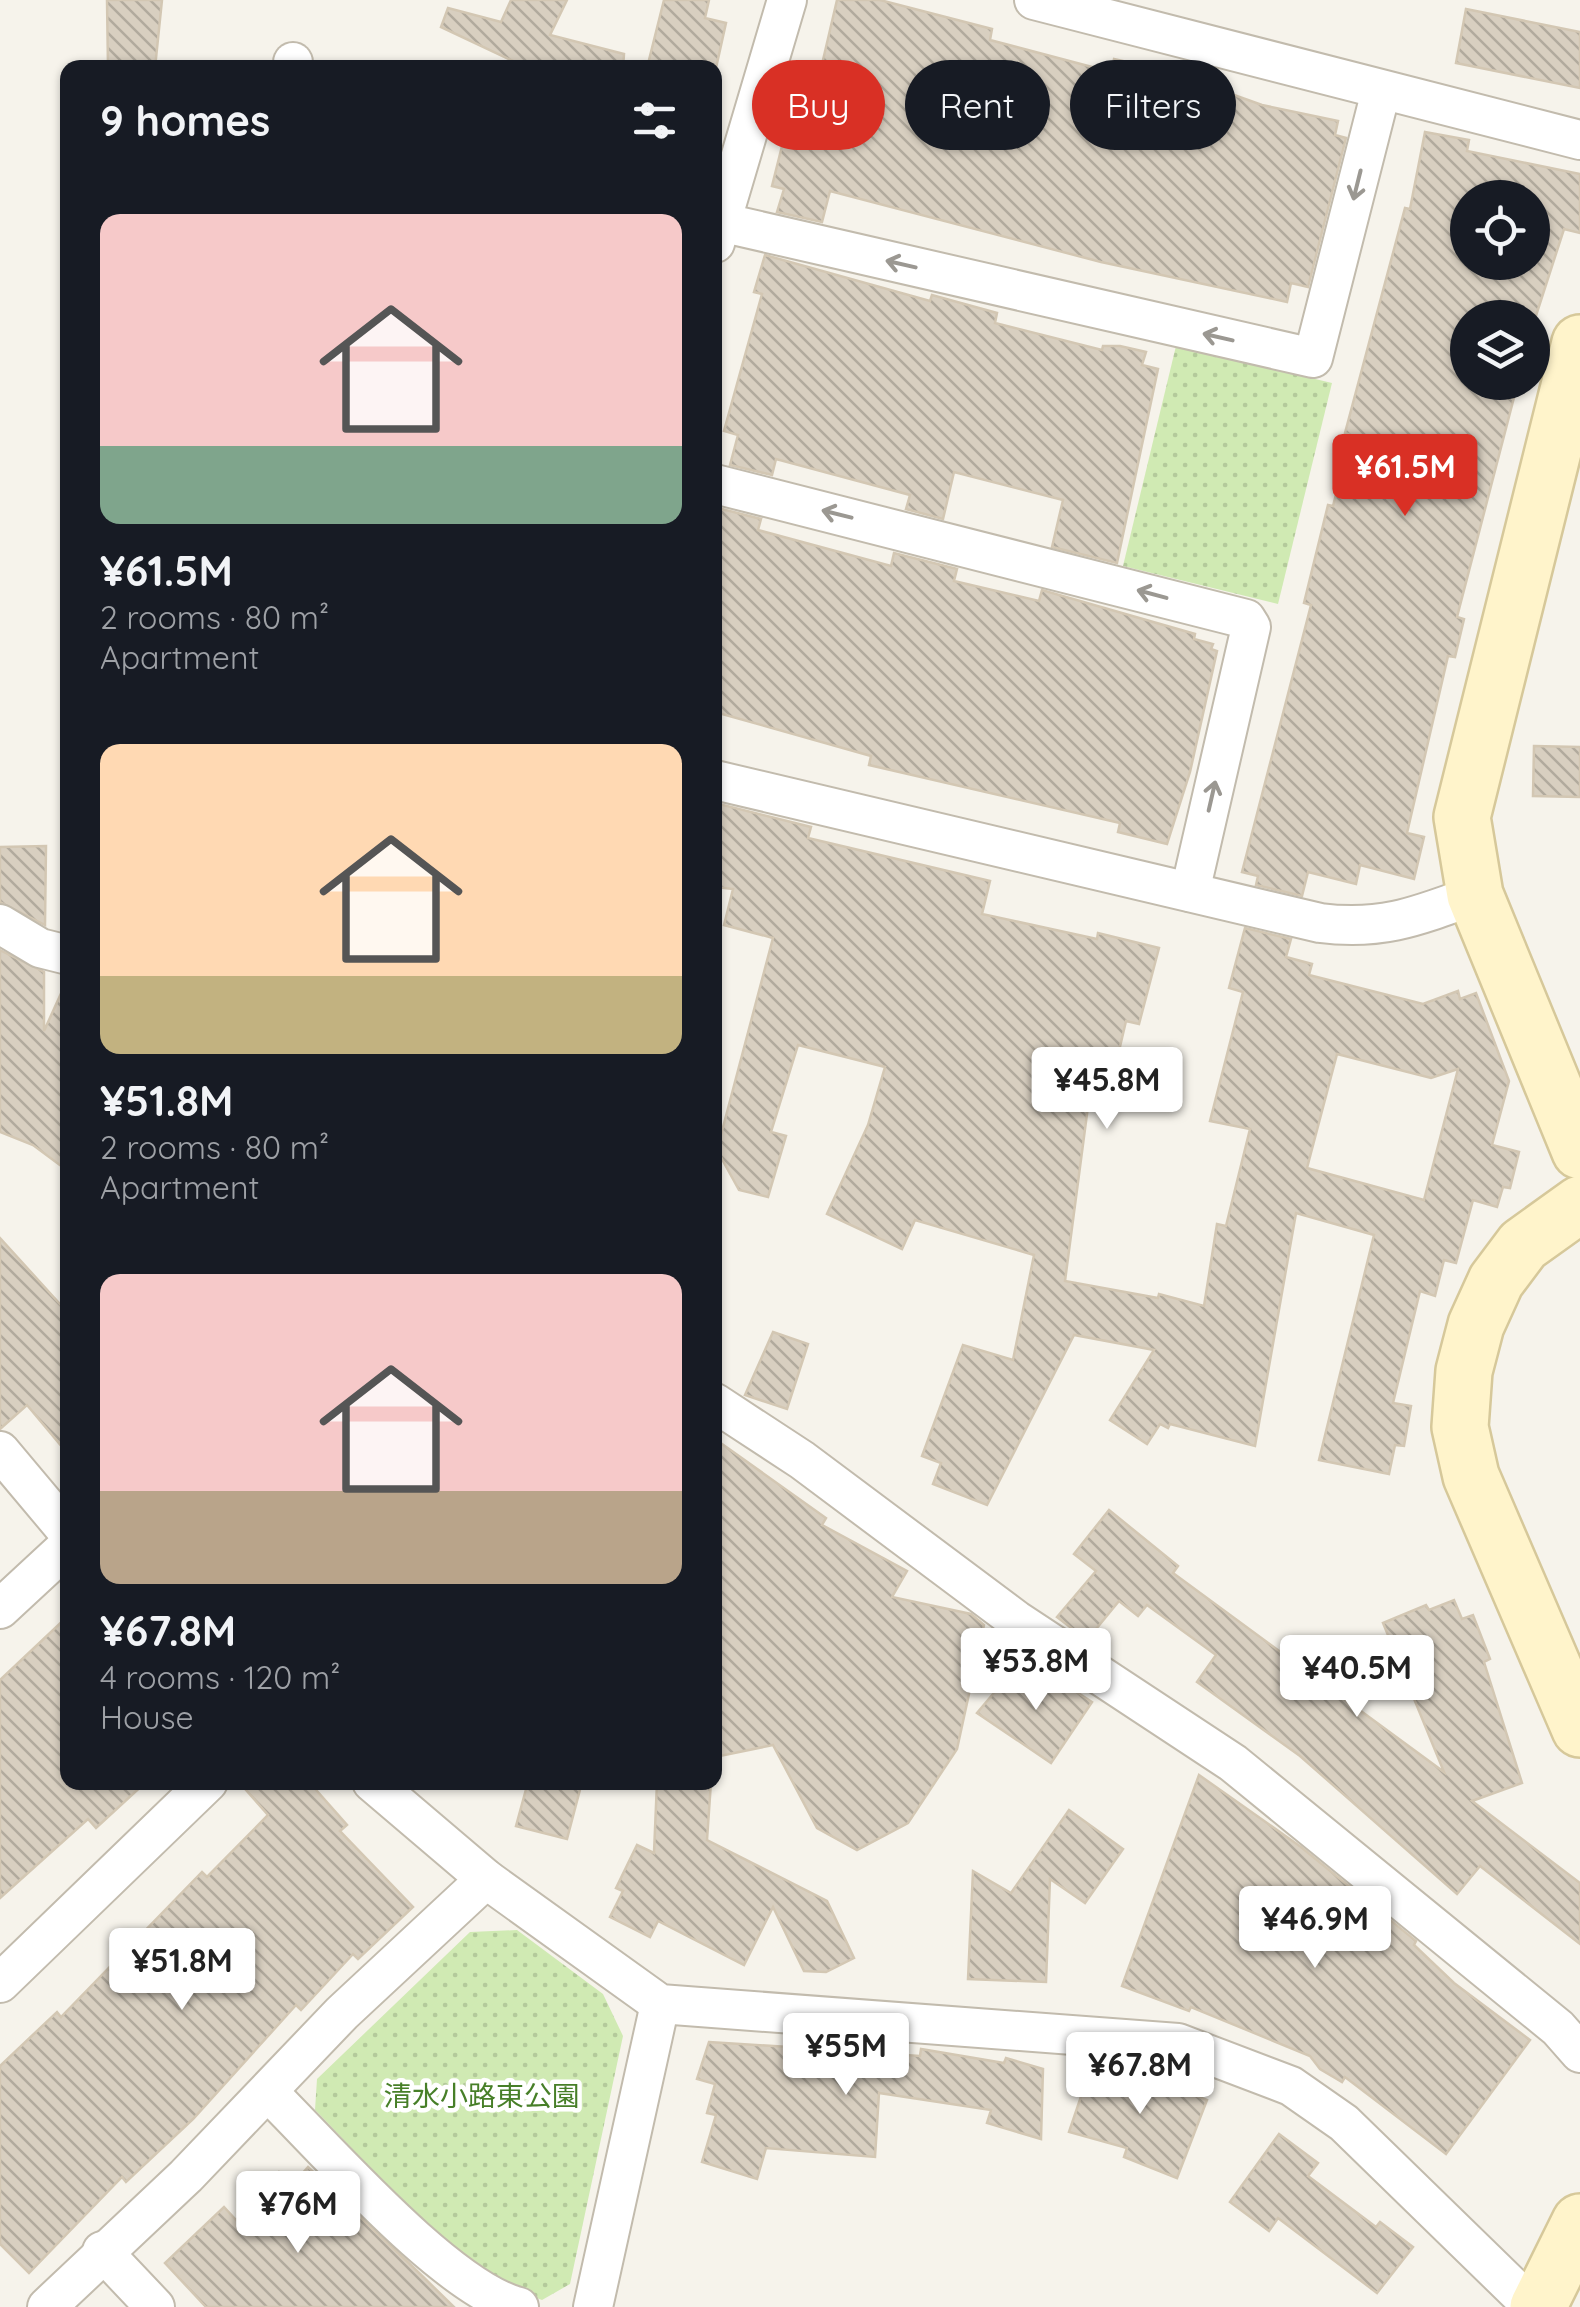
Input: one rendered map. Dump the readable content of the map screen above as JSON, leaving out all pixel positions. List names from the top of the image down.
{
  "parks": ["清水小路東公園"],
  "page": {
    "chip": ["Buy", "Rent", "Filters"],
    "heading": "9 homes",
    "list": [
      {
        "name": "¥61.5M",
        "note": "2 rooms · 80 m² · Apartment"
      },
      {
        "name": "¥51.8M",
        "note": "2 rooms · 80 m² · Apartment"
      },
      {
        "name": "¥67.8M",
        "note": "4 rooms · 120 m² · House"
      }
    ],
    "price": [
      "¥61.5M",
      "¥45.8M",
      "¥53.8M",
      "¥40.5M",
      "¥46.9M",
      "¥51.8M",
      "¥55M",
      "¥67.8M",
      "¥76M"
    ]
  }
}
